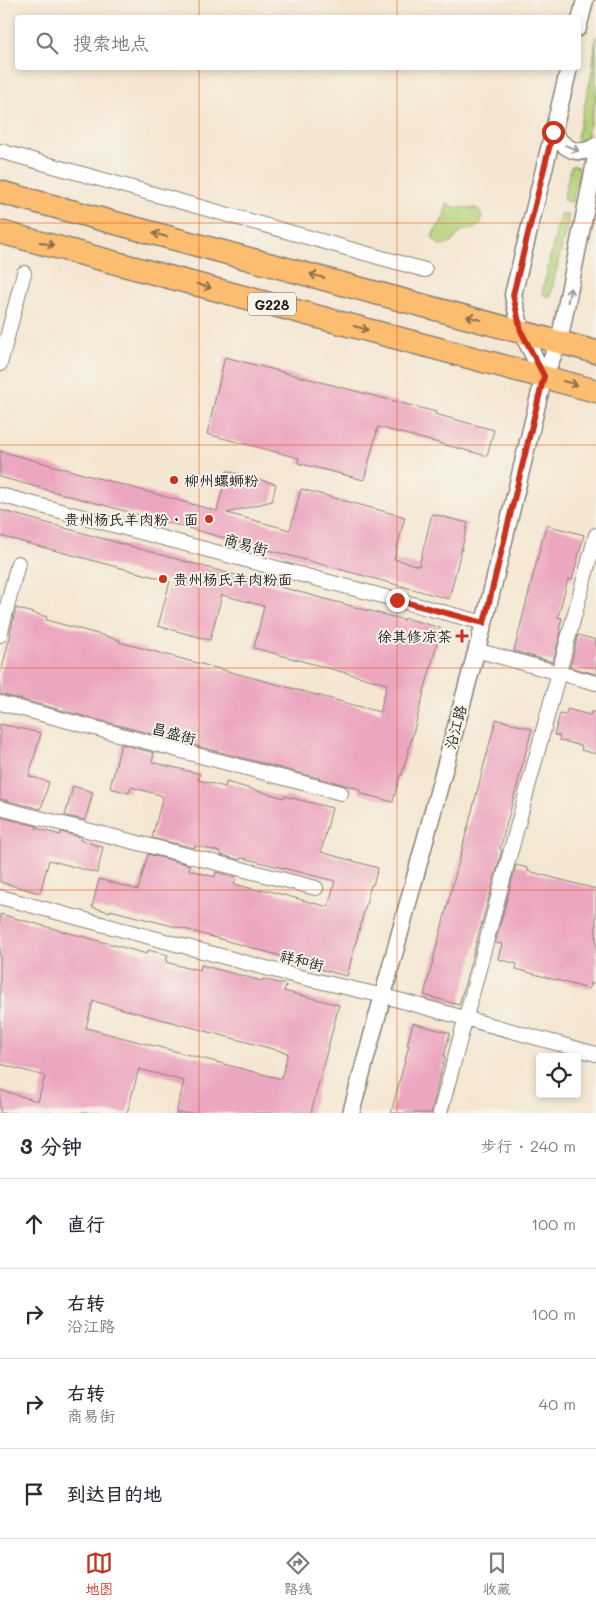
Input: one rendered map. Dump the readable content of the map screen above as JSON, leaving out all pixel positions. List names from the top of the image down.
{
  "streets": {
    "highway": ["G228"],
    "street": [
      "商易街",
      "沿江路",
      "昌盛街",
      "祥和街"
    ]
  },
  "crossings": [
    ["G228", "沿江路"],
    ["商易街", "沿江路"],
    ["沿江路", "祥和街"]
  ],
  "places": {
    "other": ["柳州螺蛳粉", "贵州杨氏羊肉粉・面", "贵州杨氏羊肉粉面"],
    "health": ["徐其修凉茶"]
  },
  "page": {
    "search": "搜索地点",
    "heading": ["3 分钟", "步行 · 240 m"],
    "list": [
      ["直行", "100 m"],
      ["右转", "沿江路", "100 m"],
      ["右转", "商易街", "40 m"],
      "到达目的地"
    ],
    "nav": ["地图", "路线", "收藏"]
  }
}
